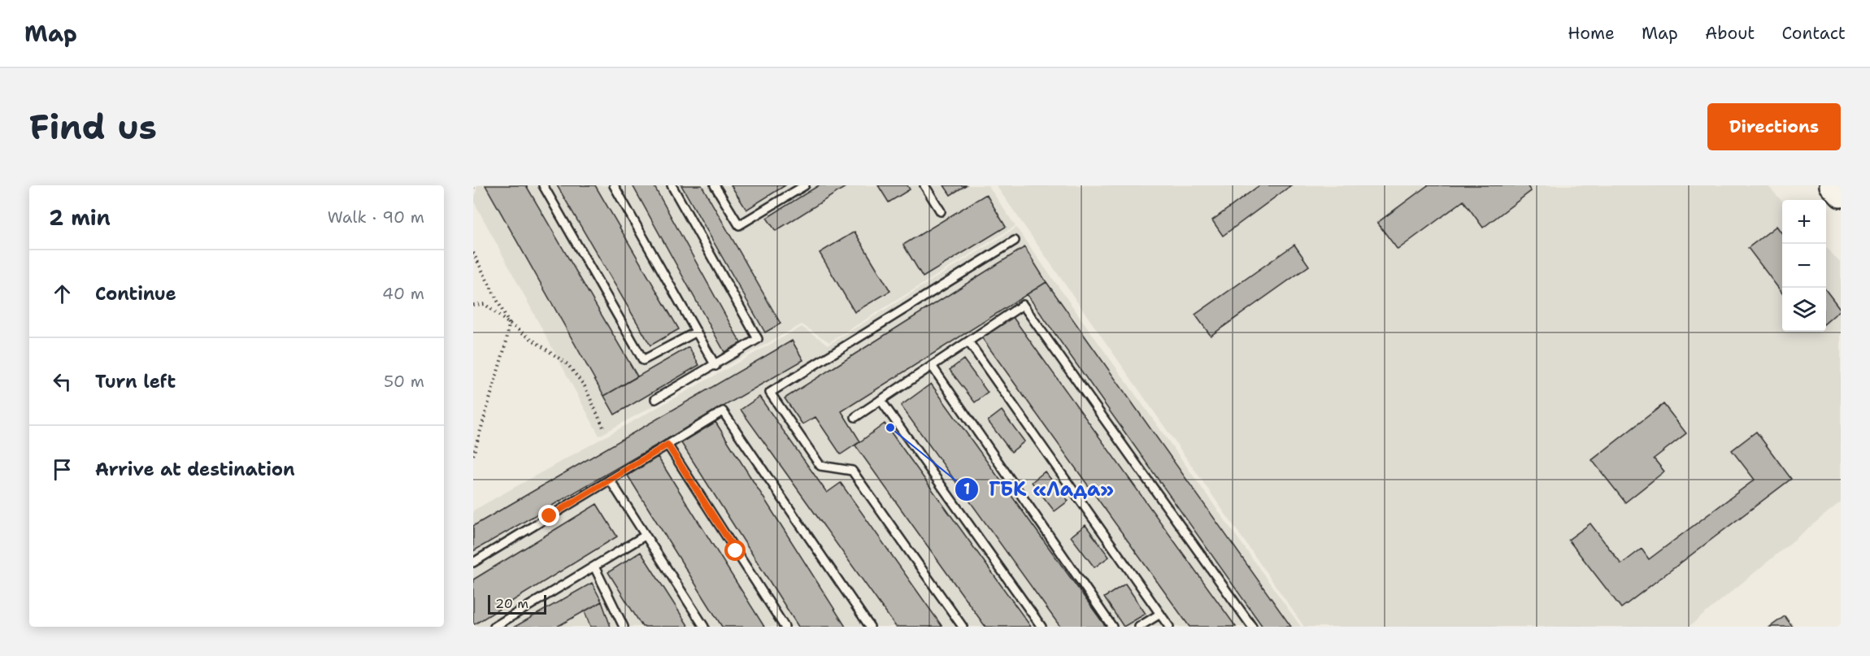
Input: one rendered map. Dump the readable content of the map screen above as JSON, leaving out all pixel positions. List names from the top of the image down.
{
  "places": ["ГБК «Лада»"],
  "scale_bar": "20 m",
  "page": {
    "header": "Map",
    "nav": [
      "Home",
      "Map",
      "About",
      "Contact"
    ],
    "buttons": "Directions",
    "title": "Find us",
    "heading": ["2 min", "Walk · 90 m"],
    "map_buttons": ["+", "−"],
    "list": [
      ["Continue", "40 m"],
      ["Turn left", "50 m"],
      "Arrive at destination"
    ],
    "scale": "20 m"
  }
}
